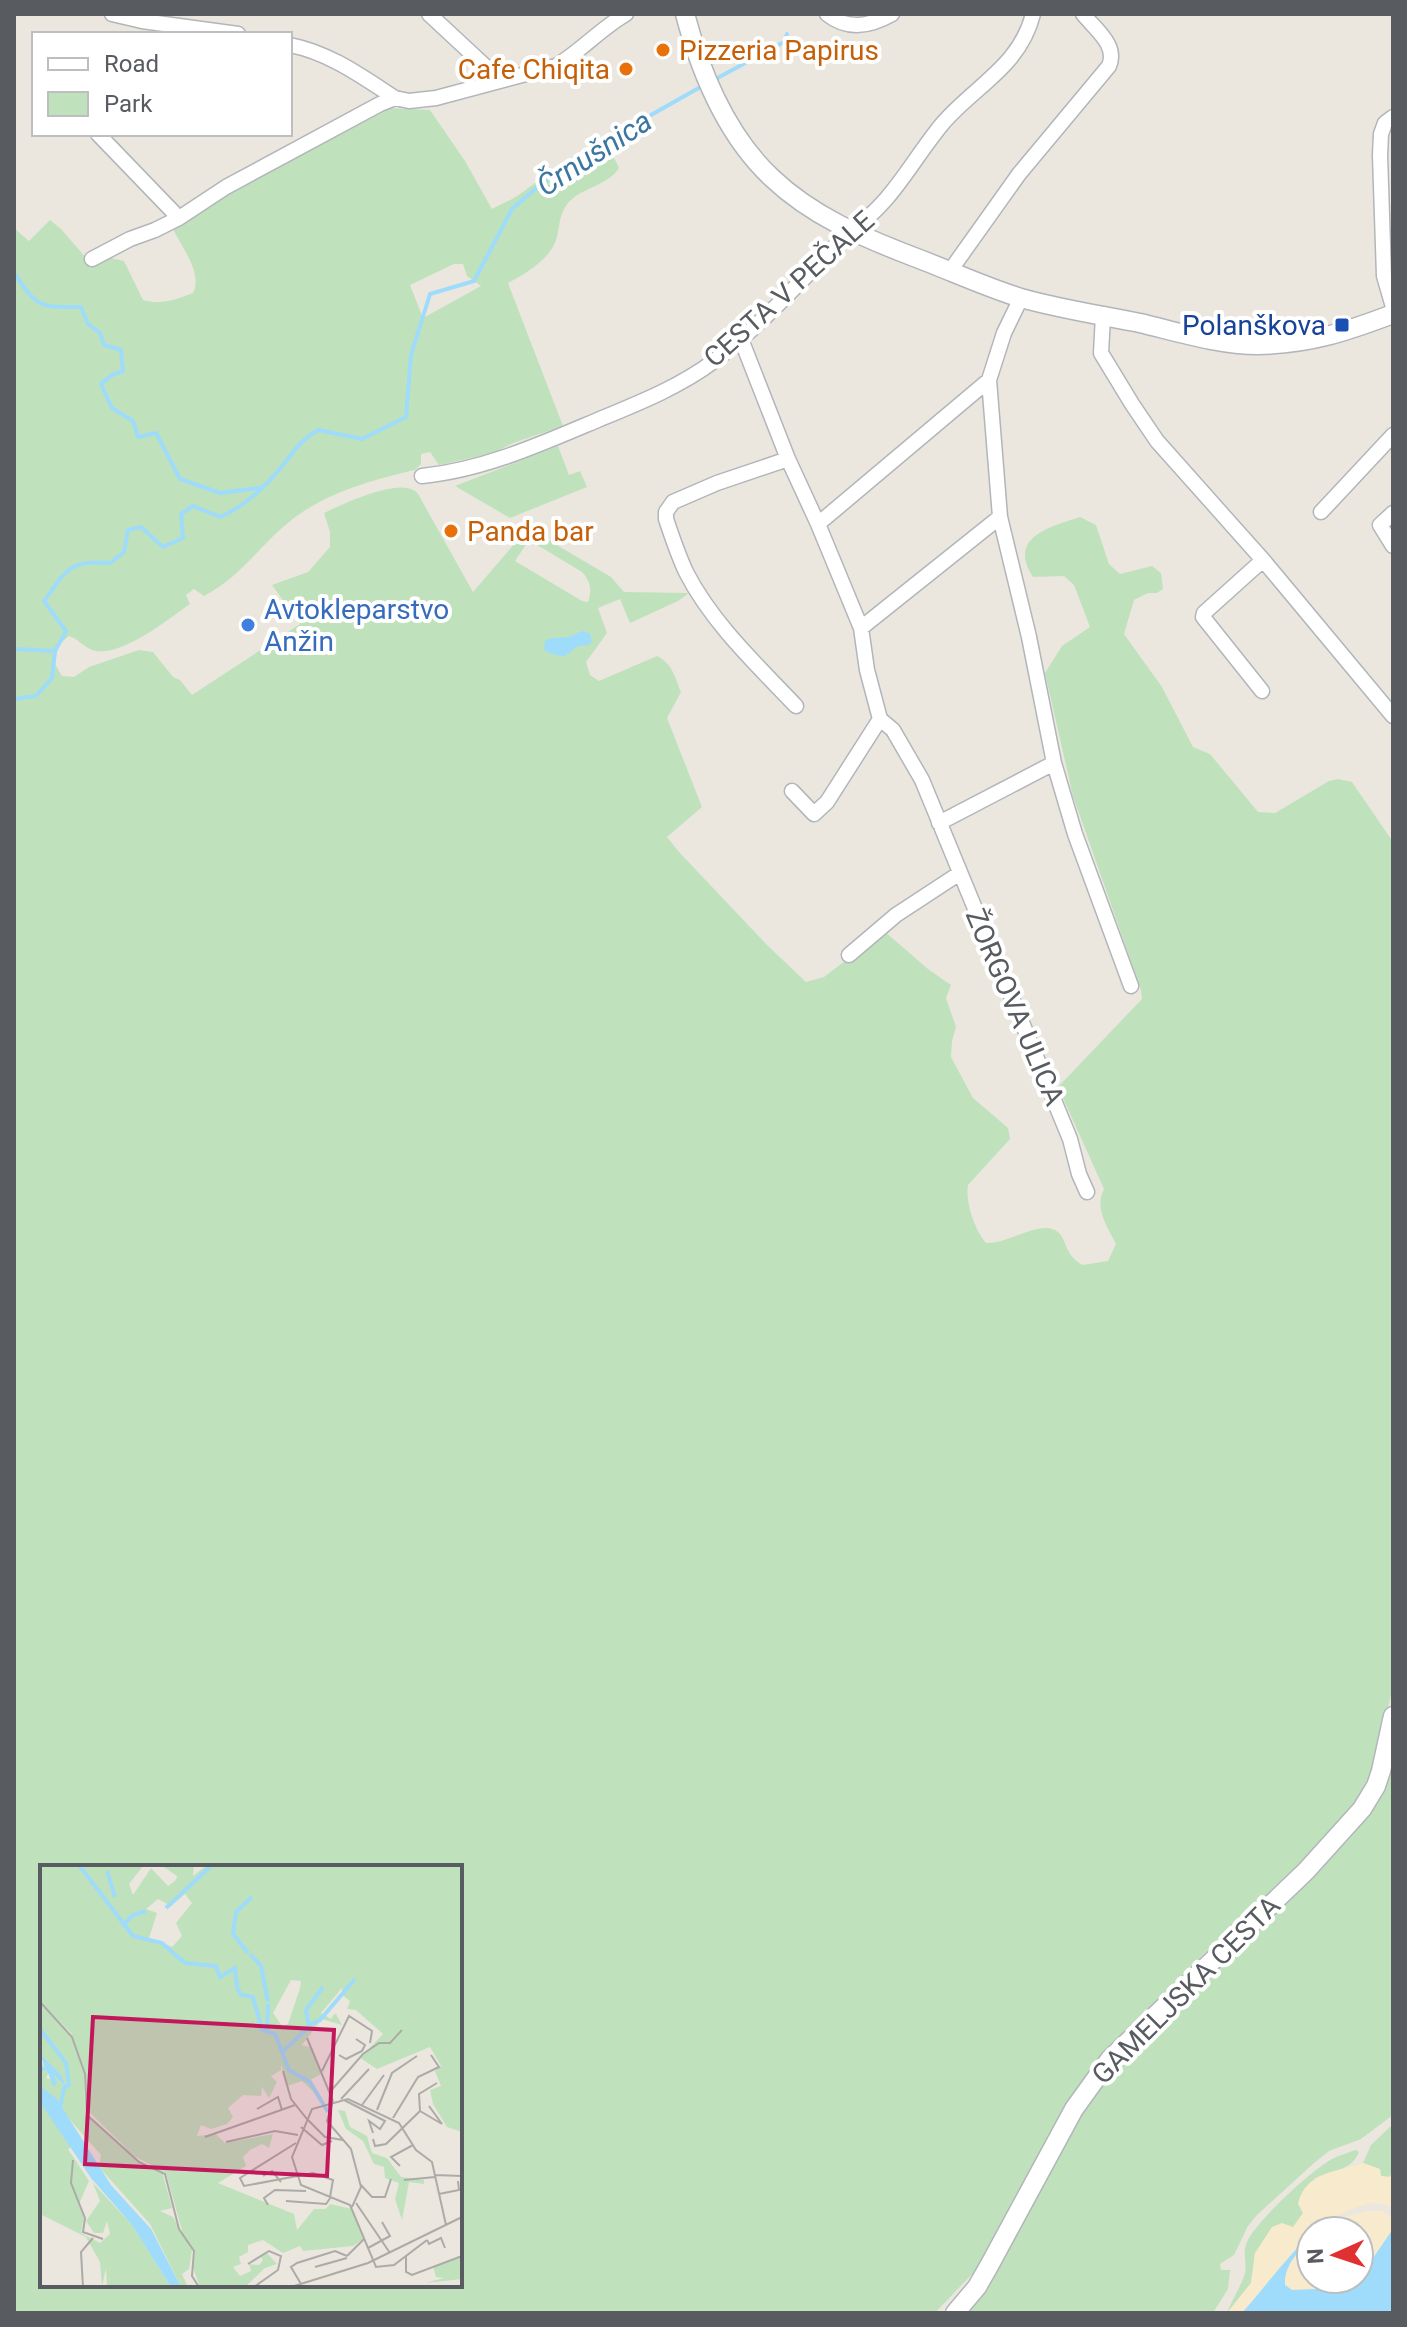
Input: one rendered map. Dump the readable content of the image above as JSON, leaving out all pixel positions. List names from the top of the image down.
{
  "streets": {
    "street": ["CESTA V PEČALE", "ŽORGOVA ULICA", "GAMELJSKA CESTA"]
  },
  "crossings": [
    ["CESTA V PEČALE", "ŽORGOVA ULICA"]
  ],
  "water": ["Črnušnica"],
  "places": {
    "other": [
      "Pizzeria Papirus",
      "Cafe Chiqita",
      "Panda bar",
      "Avtokleparstvo Anžin"
    ],
    "transit": ["Polanškova"]
  },
  "legend": ["Road", "Park"],
  "north": "left"
}
